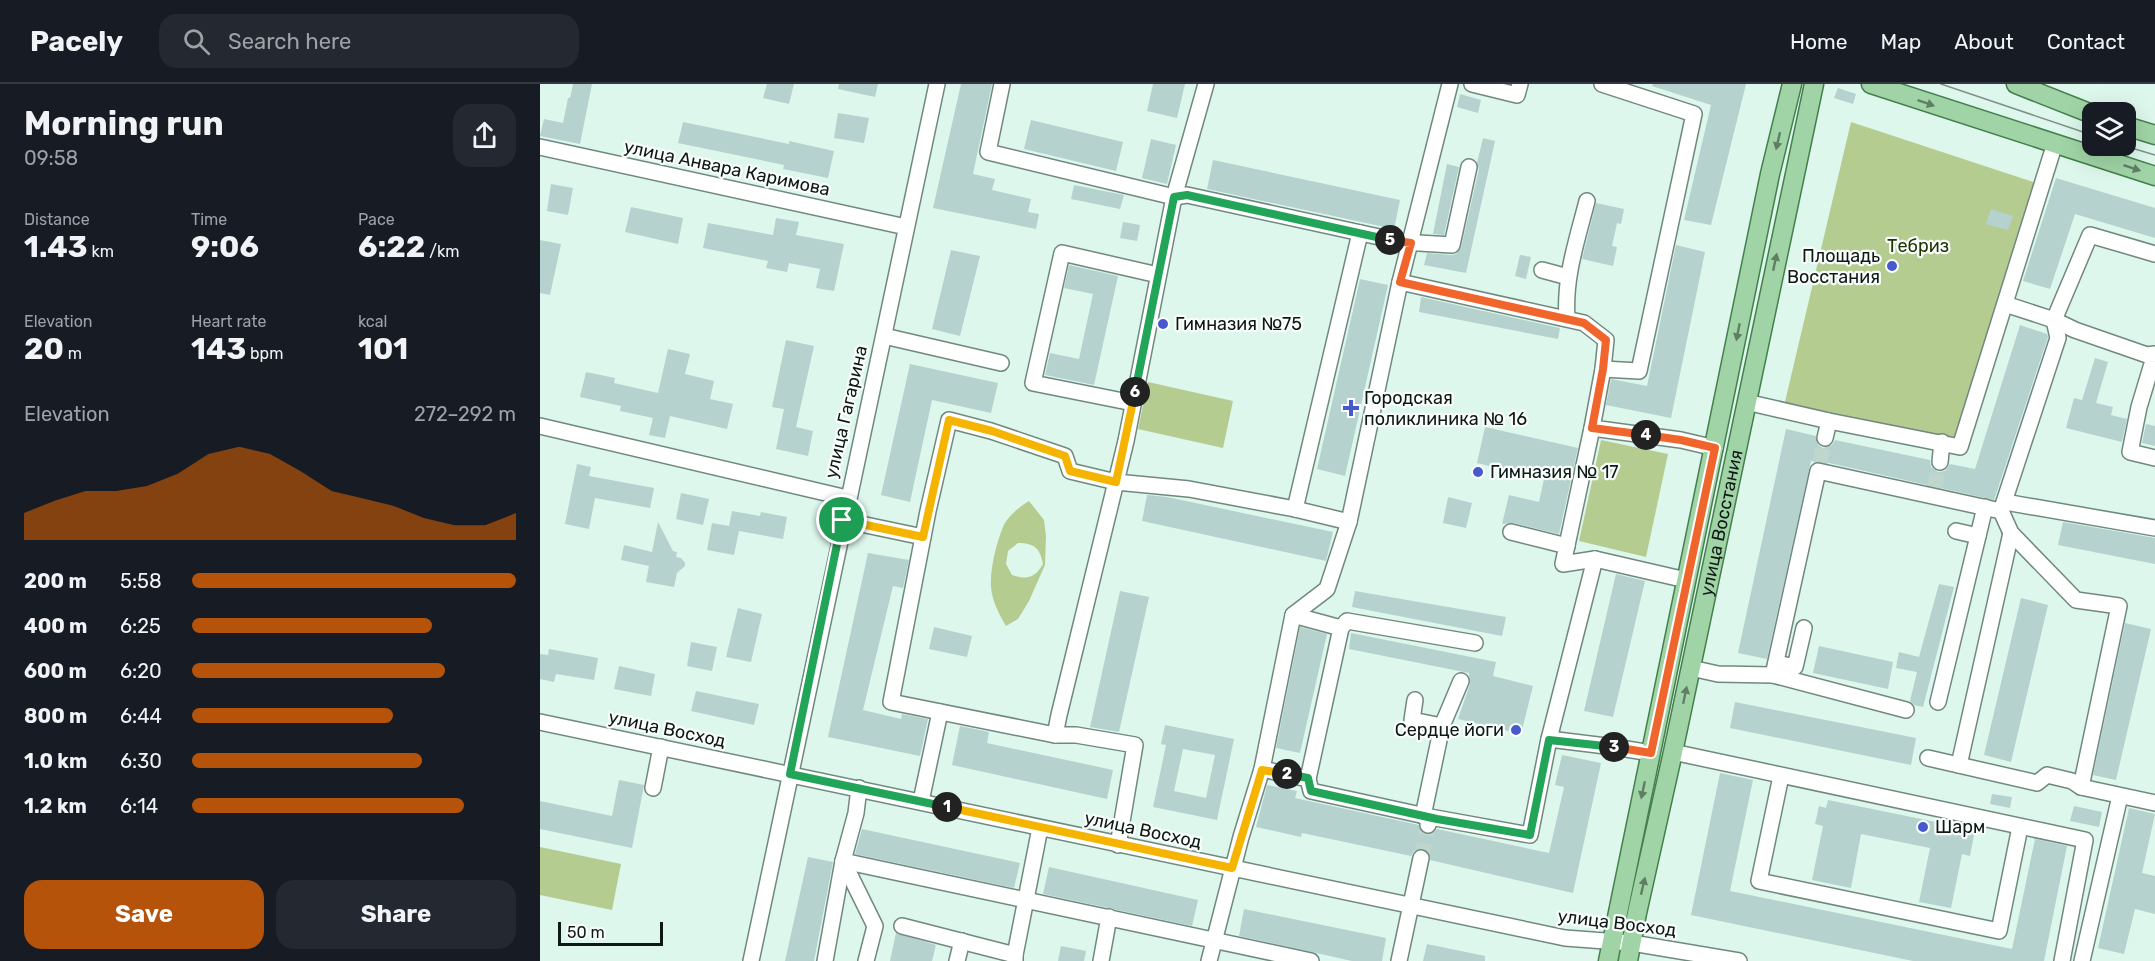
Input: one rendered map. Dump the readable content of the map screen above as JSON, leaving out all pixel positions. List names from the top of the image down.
{
  "streets": {
    "main road": ["улица Восстания"],
    "street": ["улица Анвара Каримова", "улица Гагарина", "улица Восход"]
  },
  "crossings": [
    ["улица Анвара Каримова", "улица Гагарина"],
    ["улица Гагарина", "улица Восход"],
    ["улица Восстания", "улица Восход"]
  ],
  "parks": ["Тебриз"],
  "places": {
    "other": [
      "Площадь Восстания",
      "Гимназия №75",
      "Гимназия № 17",
      "Сердце йоги",
      "Шарм"
    ],
    "health": ["Городская поликлиника № 16"]
  },
  "scale_bar": "50 m",
  "page": {
    "header": "Pacely",
    "search": "Search here",
    "nav": [
      "Home",
      "Map",
      "About",
      "Contact"
    ],
    "heading": ["Morning run", "09:58"],
    "stats": [
      ["Distance", "1.43 km"],
      ["Time", "9:06"],
      ["Pace", "6:22 /km"],
      ["Elevation", "20 m"],
      ["Heart rate", "143 bpm"],
      ["kcal", "101"]
    ],
    "pins": [
      "5",
      "6",
      "4",
      "3",
      "2",
      "1"
    ],
    "chart": ["Elevation", "272–292 m"],
    "list": [
      {
        "name": "200 m",
        "note": "5:58"
      },
      {
        "name": "400 m",
        "note": "6:25"
      },
      {
        "name": "600 m",
        "note": "6:20"
      },
      {
        "name": "800 m",
        "note": "6:44"
      },
      {
        "name": "1.0 km",
        "note": "6:30"
      },
      {
        "name": "1.2 km",
        "note": "6:14"
      }
    ],
    "buttons": ["Save", "Share"],
    "scale": "50 m"
  }
}
